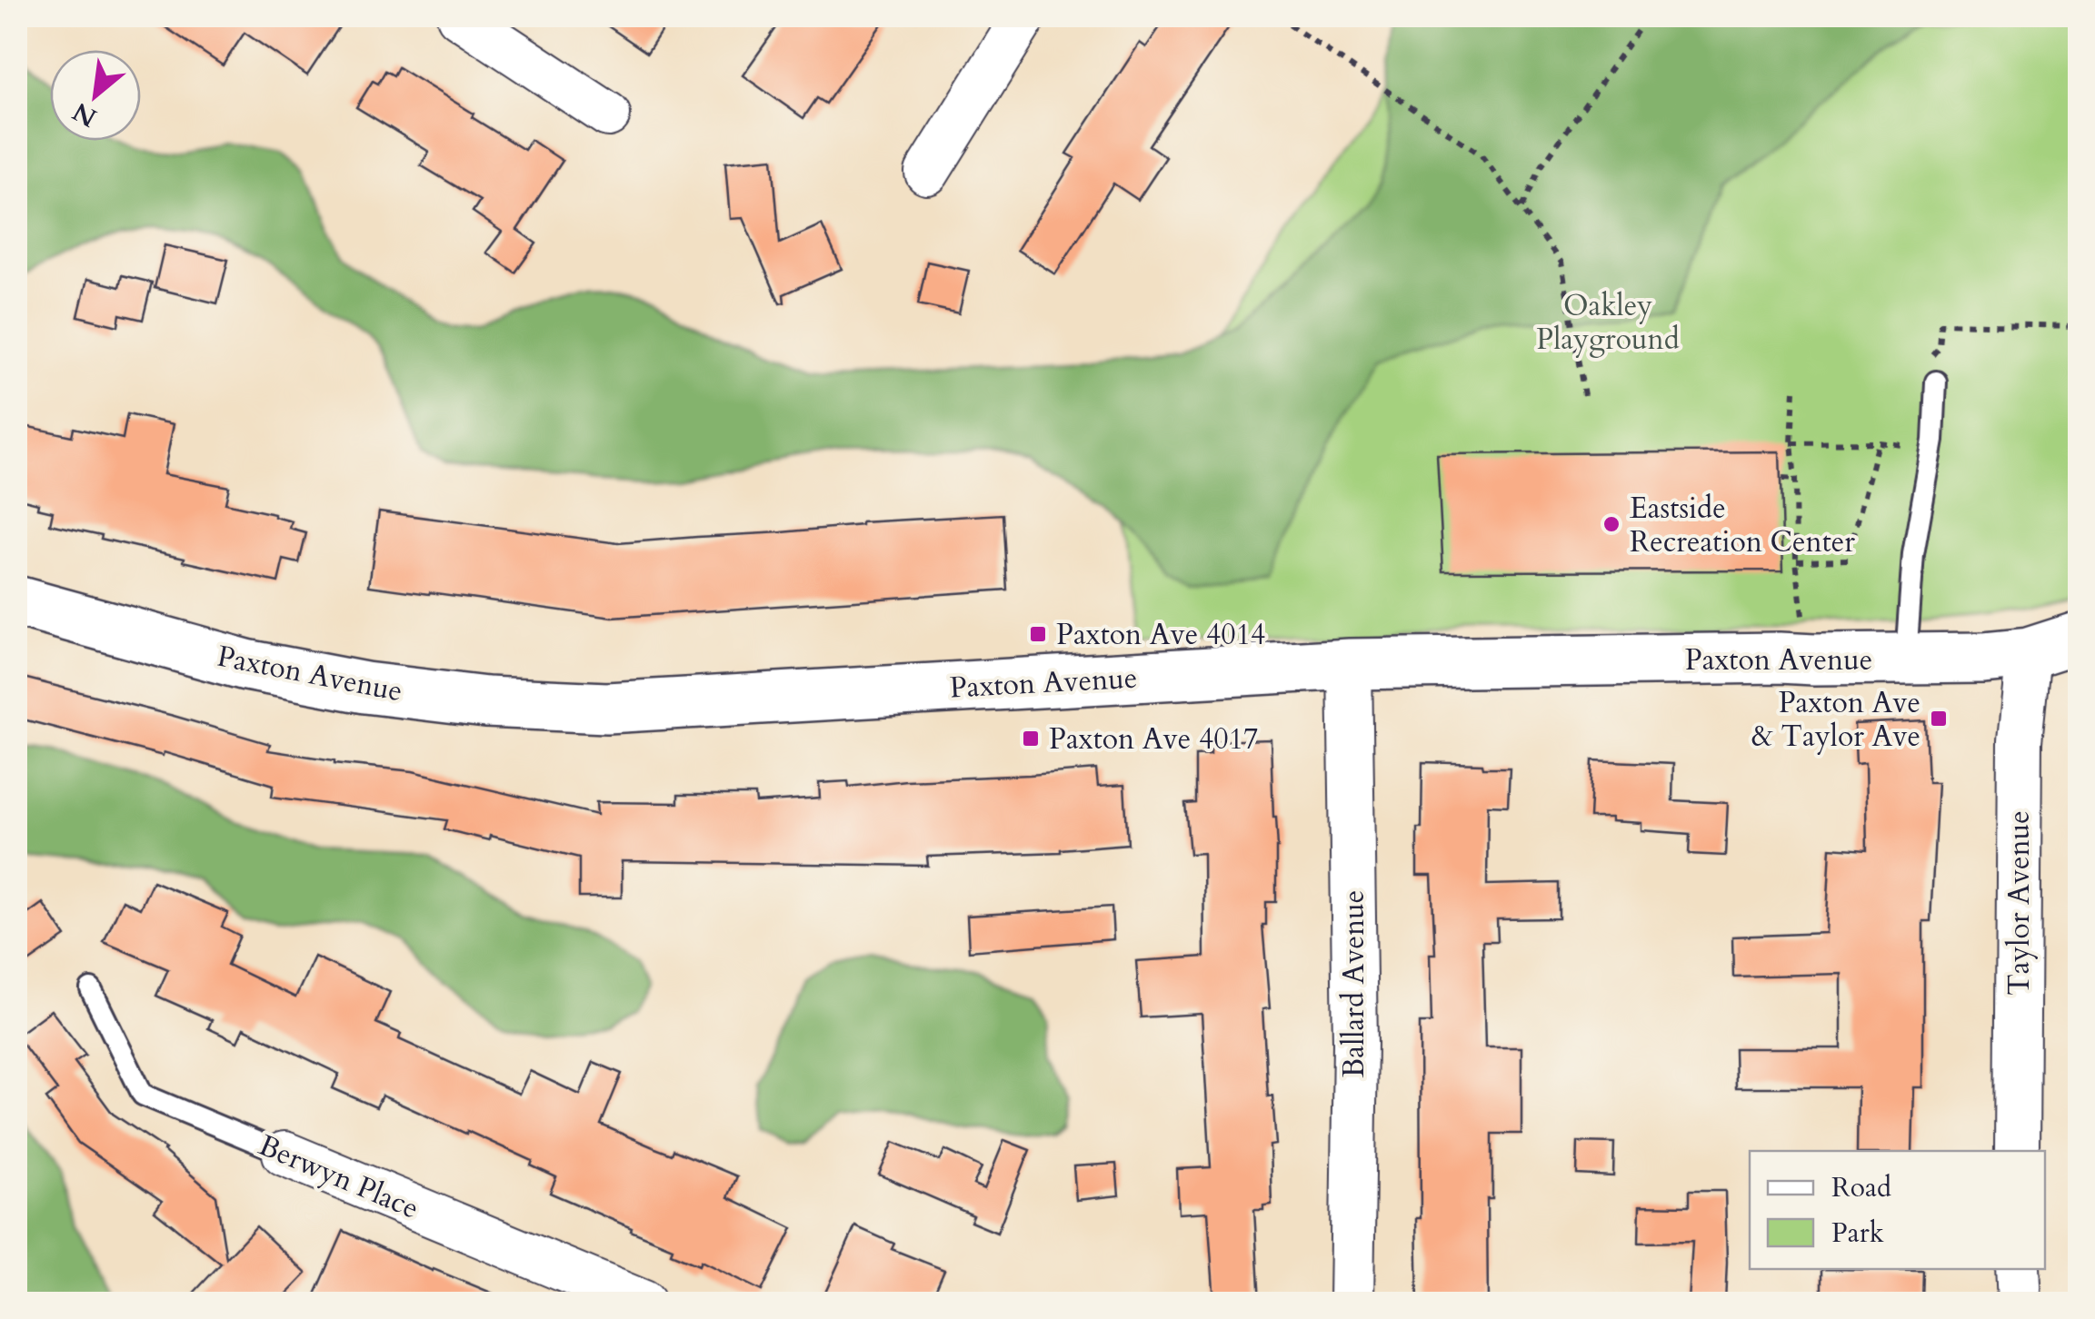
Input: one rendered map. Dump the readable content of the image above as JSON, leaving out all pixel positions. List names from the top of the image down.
{
  "streets": {
    "street": [
      "Paxton Avenue",
      "Taylor Avenue",
      "Ballard Avenue",
      "Berwyn Place"
    ]
  },
  "crossings": [
    ["Paxton Avenue", "Taylor Avenue"],
    ["Paxton Avenue", "Ballard Avenue"]
  ],
  "parks": ["Oakley Playground"],
  "places": {
    "other": ["Eastside Recreation Center"],
    "transit": ["Paxton Ave 4014", "Paxton Ave & Taylor Ave", "Paxton Ave 4017"]
  },
  "legend": ["Road", "Park"],
  "north": "bottom left"
}
